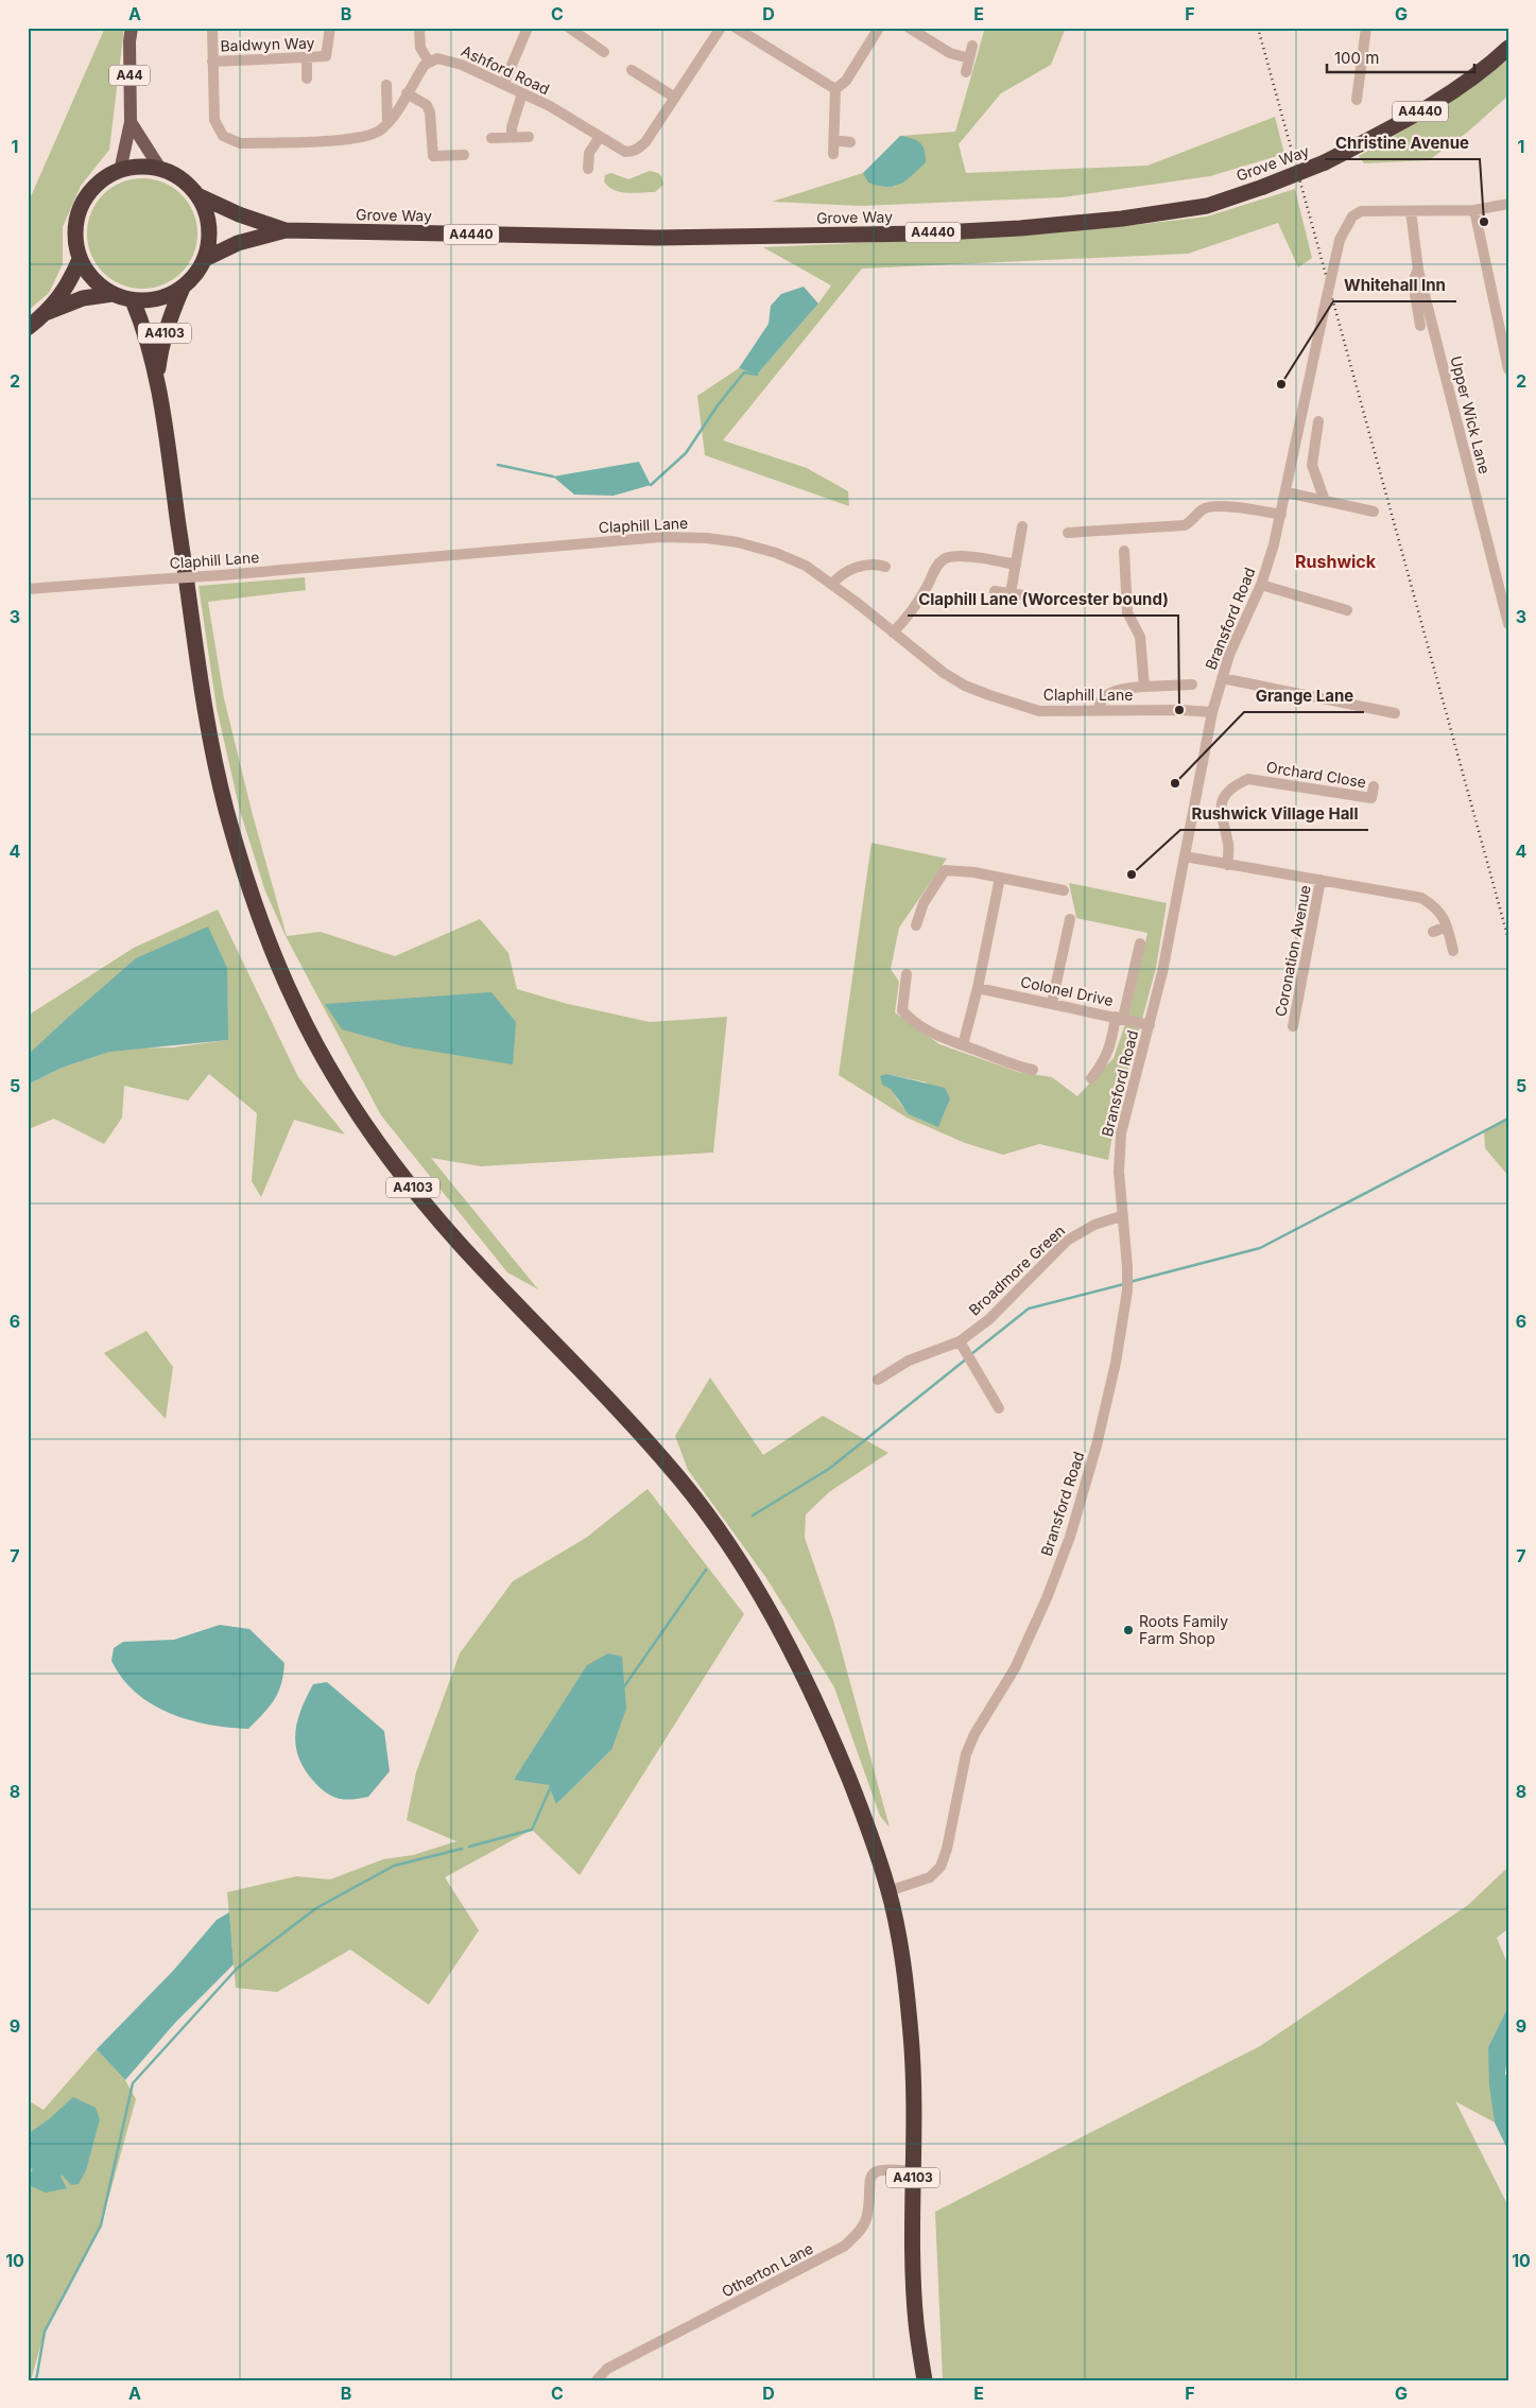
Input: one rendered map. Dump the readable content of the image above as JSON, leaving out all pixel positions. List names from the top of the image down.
{
  "streets": {
    "highway": ["A4440", "Grove Way", "A4103"],
    "main road": ["A44"],
    "street": [
      "Baldwyn Way",
      "Ashford Road",
      "Upper Wick Lane",
      "Claphill Lane",
      "Bransford Road",
      "Orchard Close",
      "Coronation Avenue",
      "Colonel Drive",
      "Broadmore Green",
      "Otherton Lane"
    ]
  },
  "crossings": [
    ["A44", "Grove Way"],
    ["A44", "A4103"],
    ["Grove Way", "A4103"],
    ["A4103", "Bransford Road"],
    ["A4103", "Otherton Lane"],
    ["Upper Wick Lane", "Bransford Road"],
    ["Claphill Lane", "Bransford Road"],
    ["Bransford Road", "Colonel Drive"],
    ["Bransford Road", "Broadmore Green"]
  ],
  "districts": ["Rushwick"],
  "places": [
    "Christine Avenue",
    "Whitehall Inn",
    "Claphill Lane (Worcester bound)",
    "Grange Lane",
    "Rushwick Village Hall",
    "Roots Family Farm Shop"
  ],
  "scale_bar": "100 m",
  "grid": {
    "columns": [
      "A",
      "B",
      "C",
      "D",
      "E",
      "F",
      "G"
    ],
    "rows": [
      "1",
      "2",
      "3",
      "4",
      "5",
      "6",
      "7",
      "8",
      "9",
      "10"
    ]
  }
}
